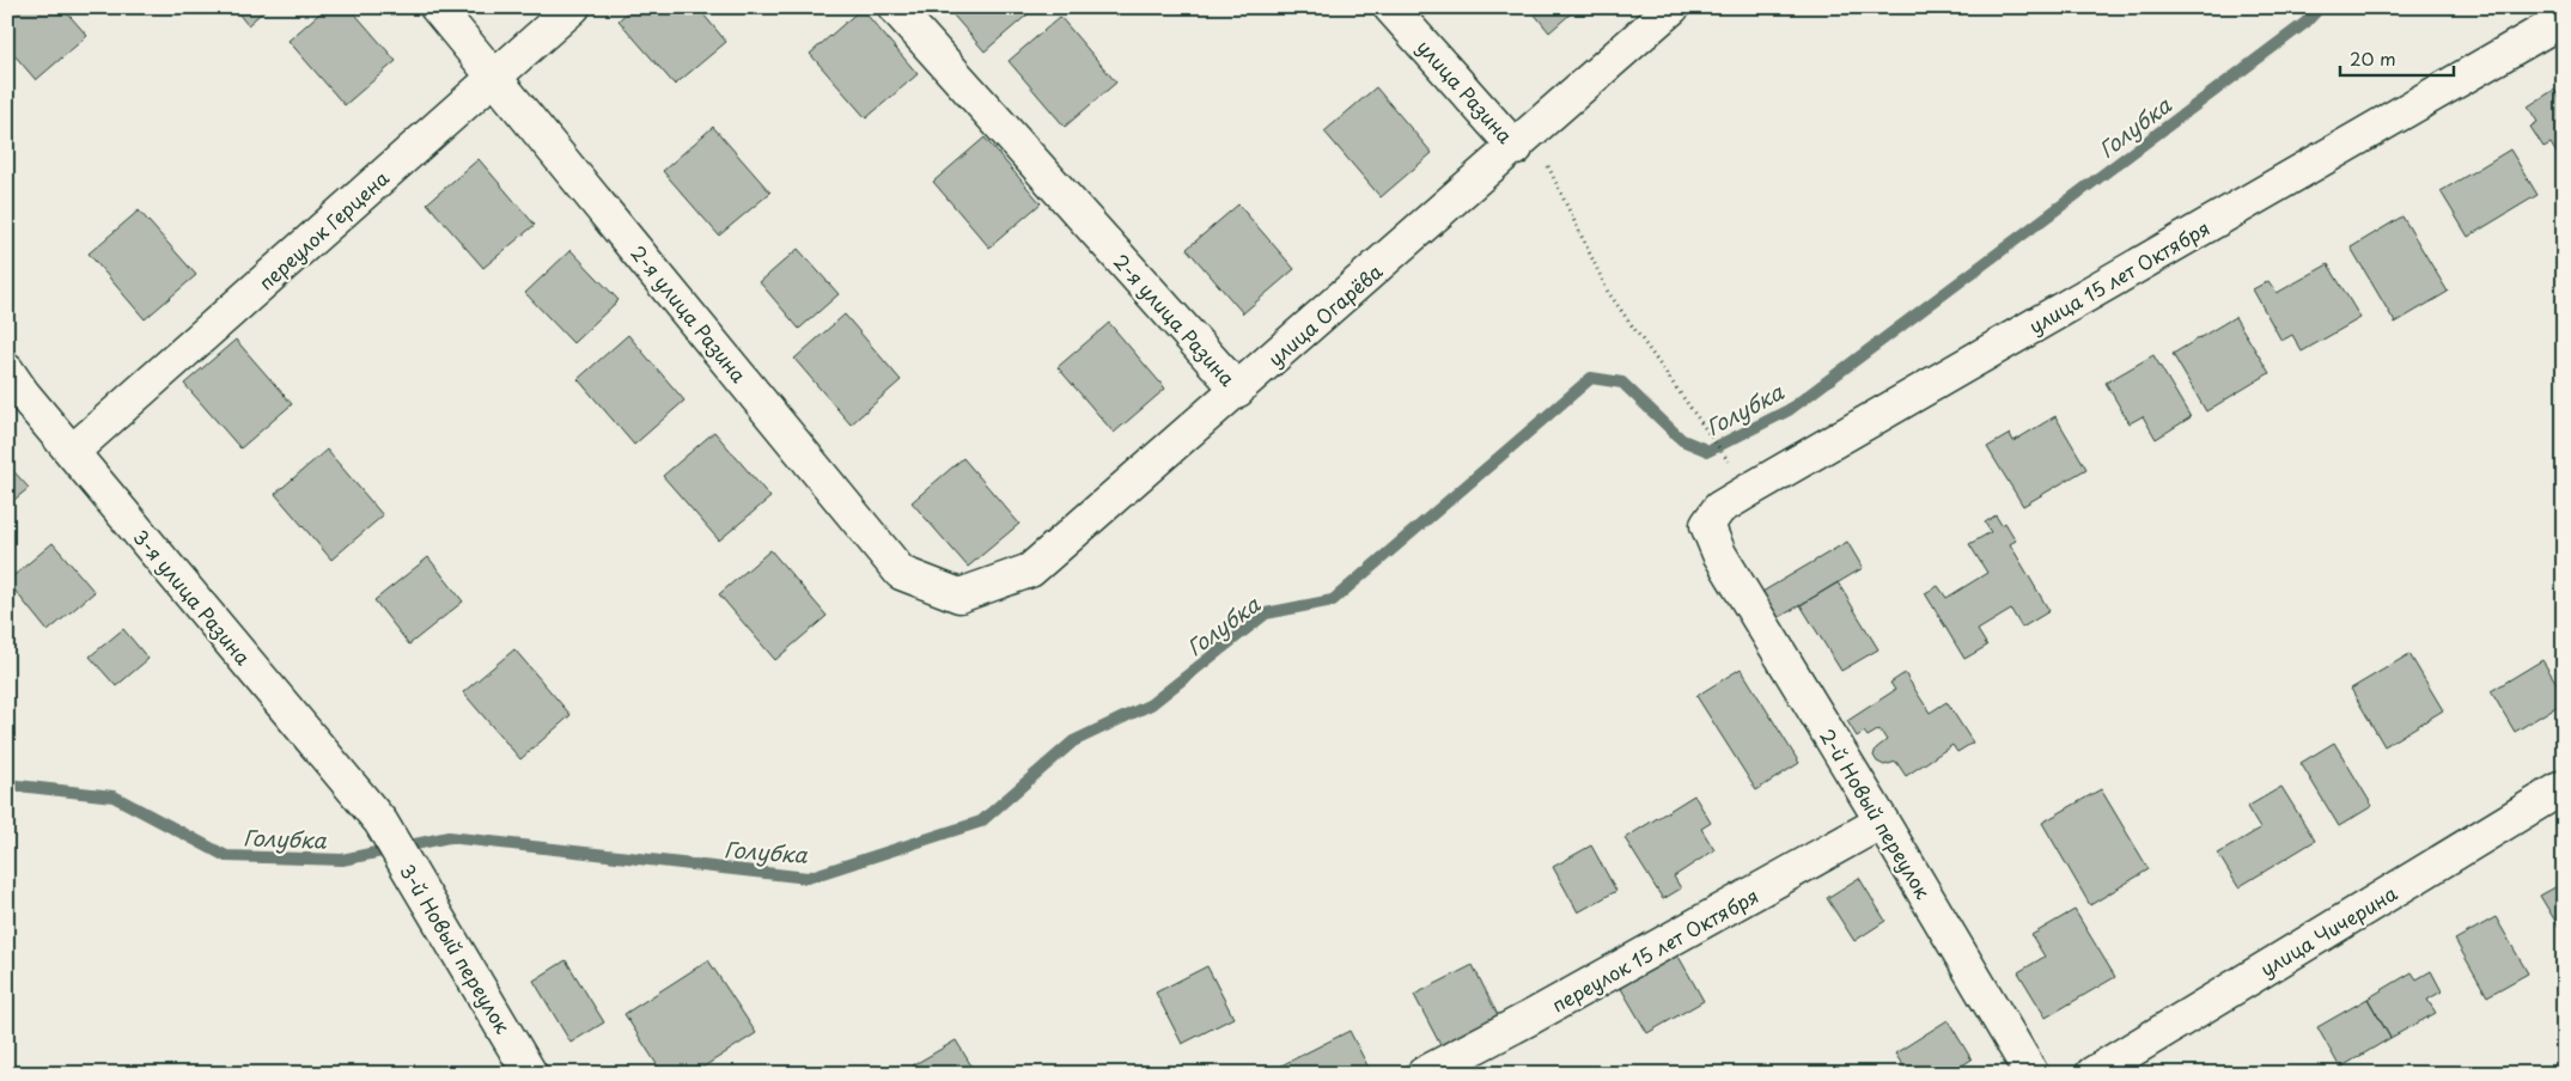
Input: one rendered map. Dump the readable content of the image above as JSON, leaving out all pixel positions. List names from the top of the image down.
{
  "streets": {
    "street": [
      "улица Разина",
      "переулок Герцена",
      "улица 15 лет Октября",
      "2-я улица Разина",
      "улица Огарёва",
      "3-я улица Разина",
      "2-й Новый переулок",
      "улица Чичерина",
      "3-й Новый переулок",
      "переулок 15 лет Октября"
    ]
  },
  "crossings": [
    ["улица Разина", "улица Огарёва"],
    ["переулок Герцена", "2-я улица Разина"],
    ["переулок Герцена", "3-я улица Разина"],
    ["улица 15 лет Октября", "2-й Новый переулок"],
    ["2-я улица Разина", "улица Огарёва"],
    ["3-я улица Разина", "3-й Новый переулок"],
    ["2-й Новый переулок", "переулок 15 лет Октября"]
  ],
  "water": ["Голубка"],
  "scale_bar": "20 m"
}
